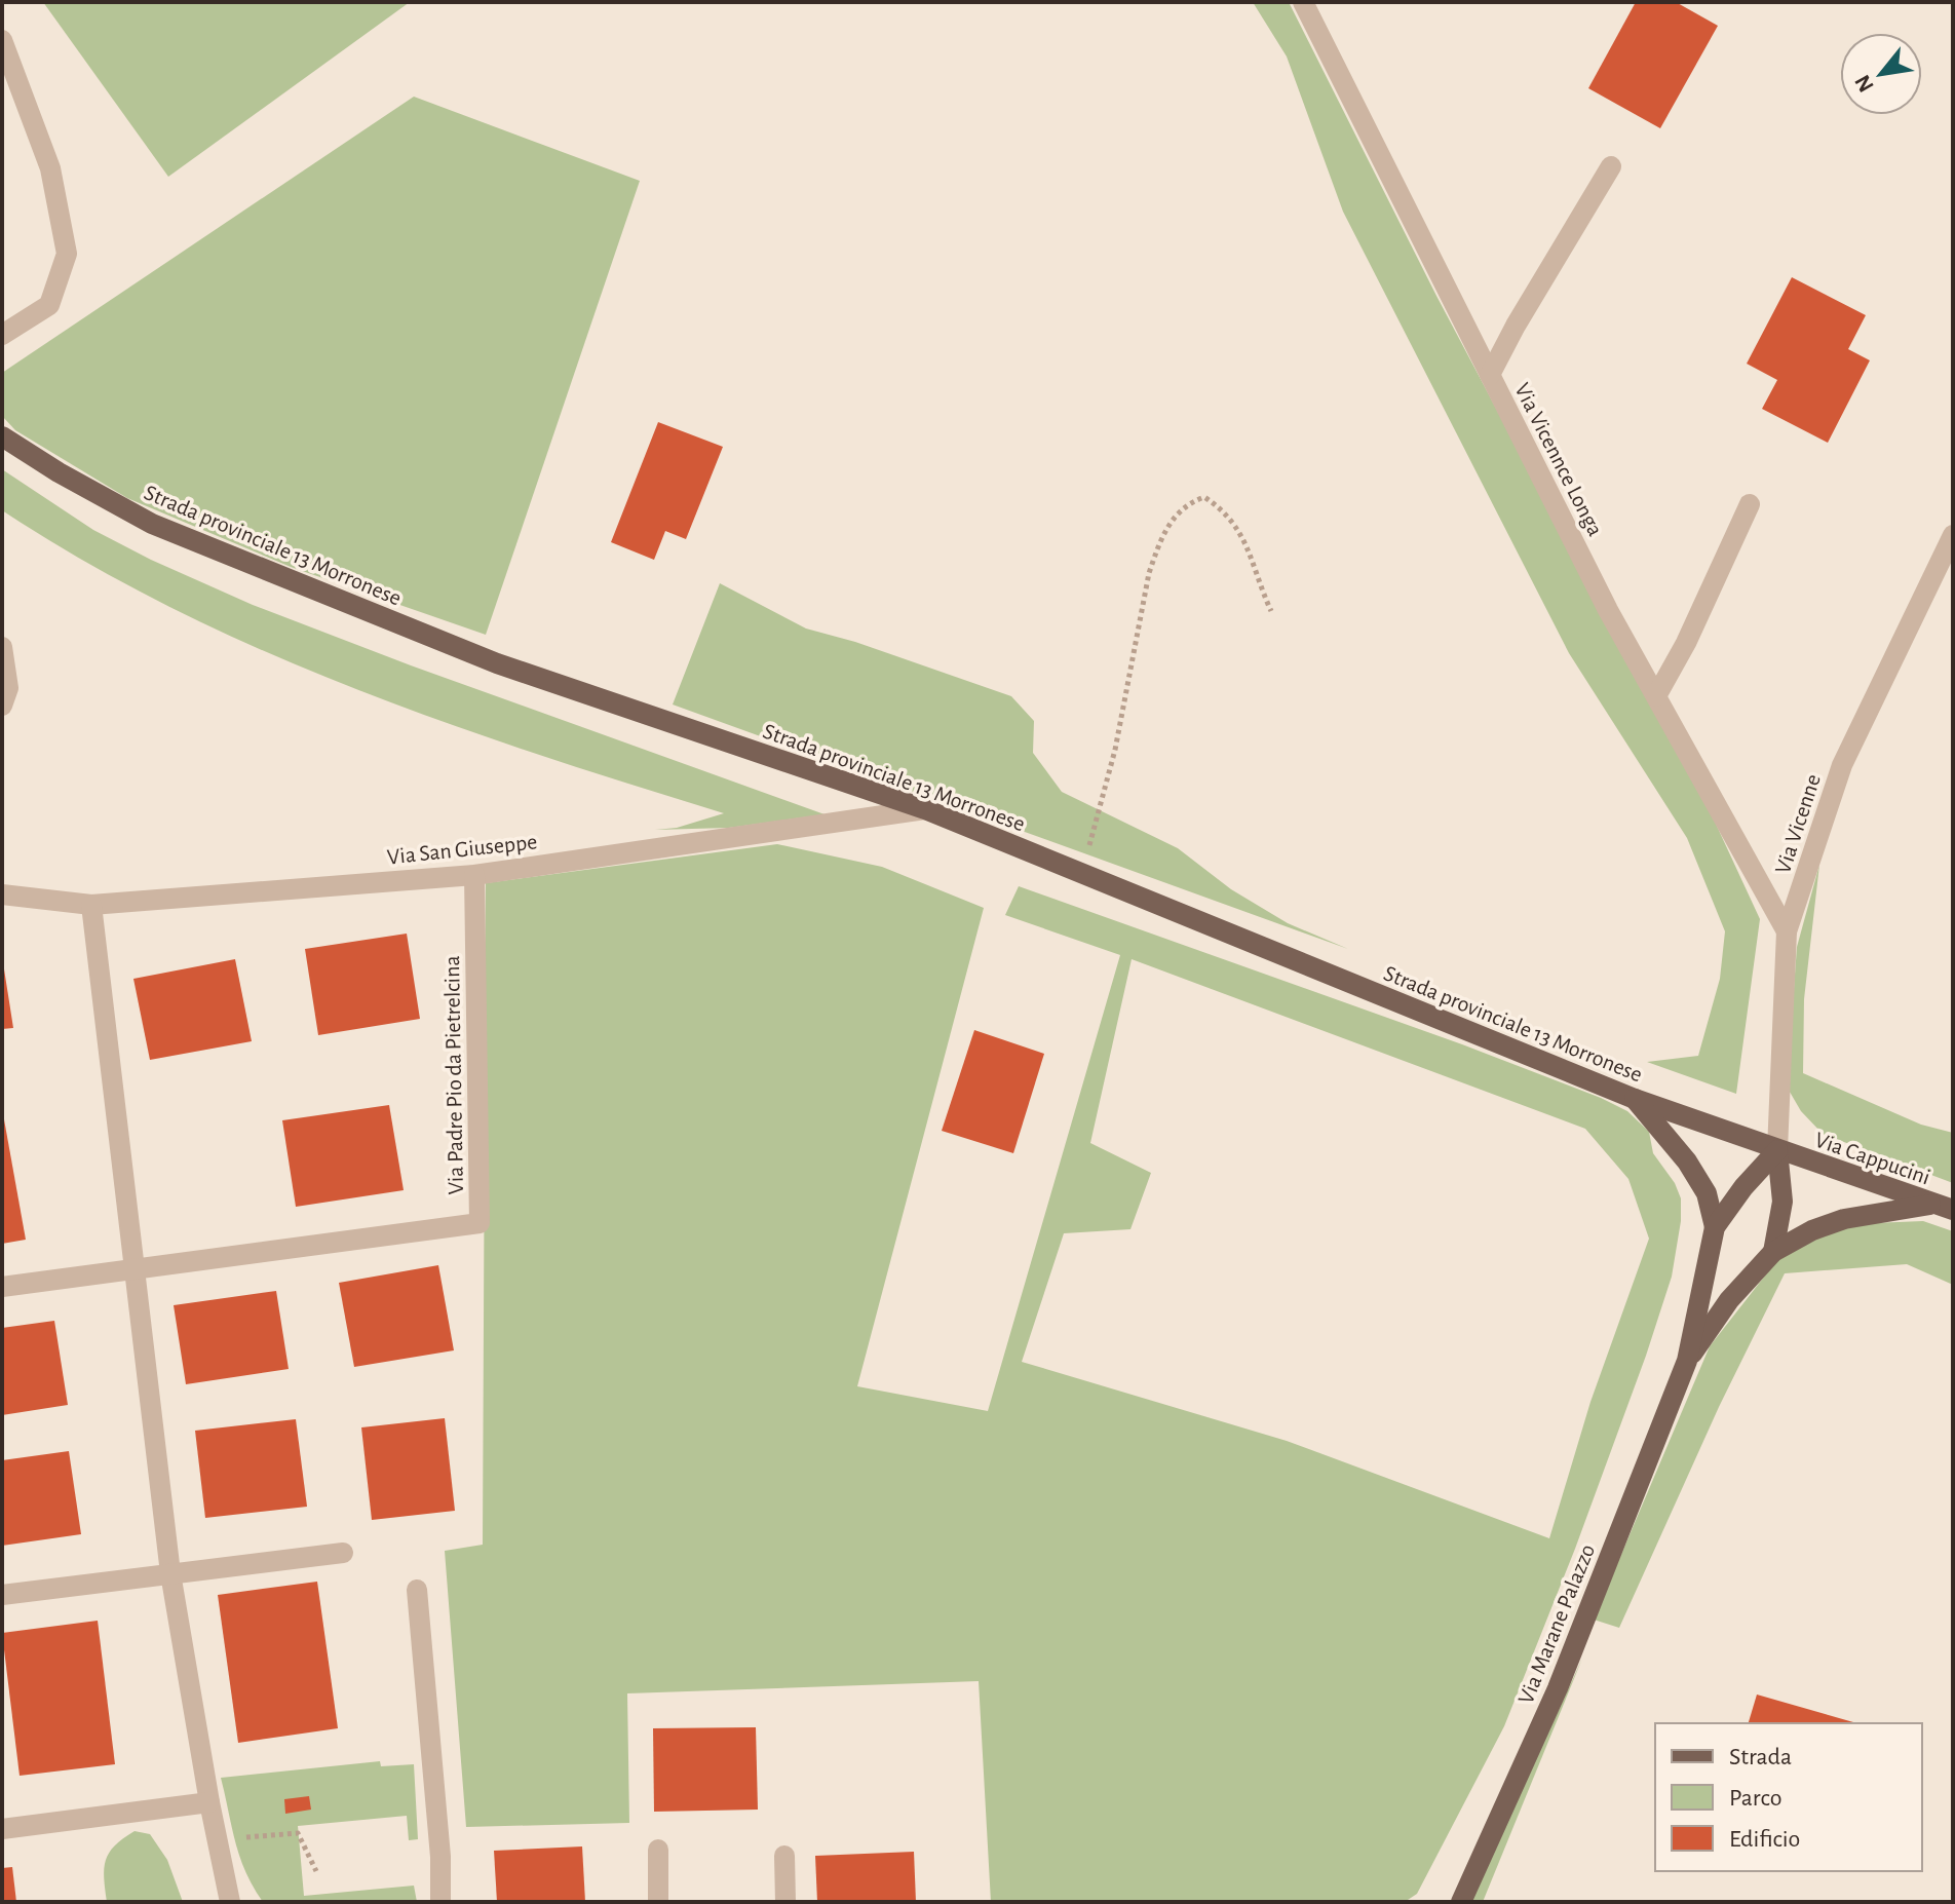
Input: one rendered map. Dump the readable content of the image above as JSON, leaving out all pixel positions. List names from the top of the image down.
{
  "streets": {
    "main road": ["Strada provinciale 13 Morronese", "Via Cappucini", "Via Marane Palazzo"],
    "street": [
      "Via Vicennce Longa",
      "Via Vicenne",
      "Via San Giuseppe",
      "Via Padre Pio da Pietrelcina"
    ]
  },
  "crossings": [
    ["Via Vicennce Longa", "Via Vicenne"],
    ["Strada provinciale 13 Morronese", "Via Vicenne"],
    ["Strada provinciale 13 Morronese", "Via San Giuseppe"],
    ["Strada provinciale 13 Morronese", "Via Cappucini"],
    ["Strada provinciale 13 Morronese", "Via Marane Palazzo"],
    ["Via Vicenne", "Via Cappucini"],
    ["Via Vicenne", "Via Marane Palazzo"],
    ["Via San Giuseppe", "Via Padre Pio da Pietrelcina"],
    ["Via Cappucini", "Via Marane Palazzo"]
  ],
  "legend": ["Strada", "Parco", "Edificio"],
  "north": "bottom left"
}
